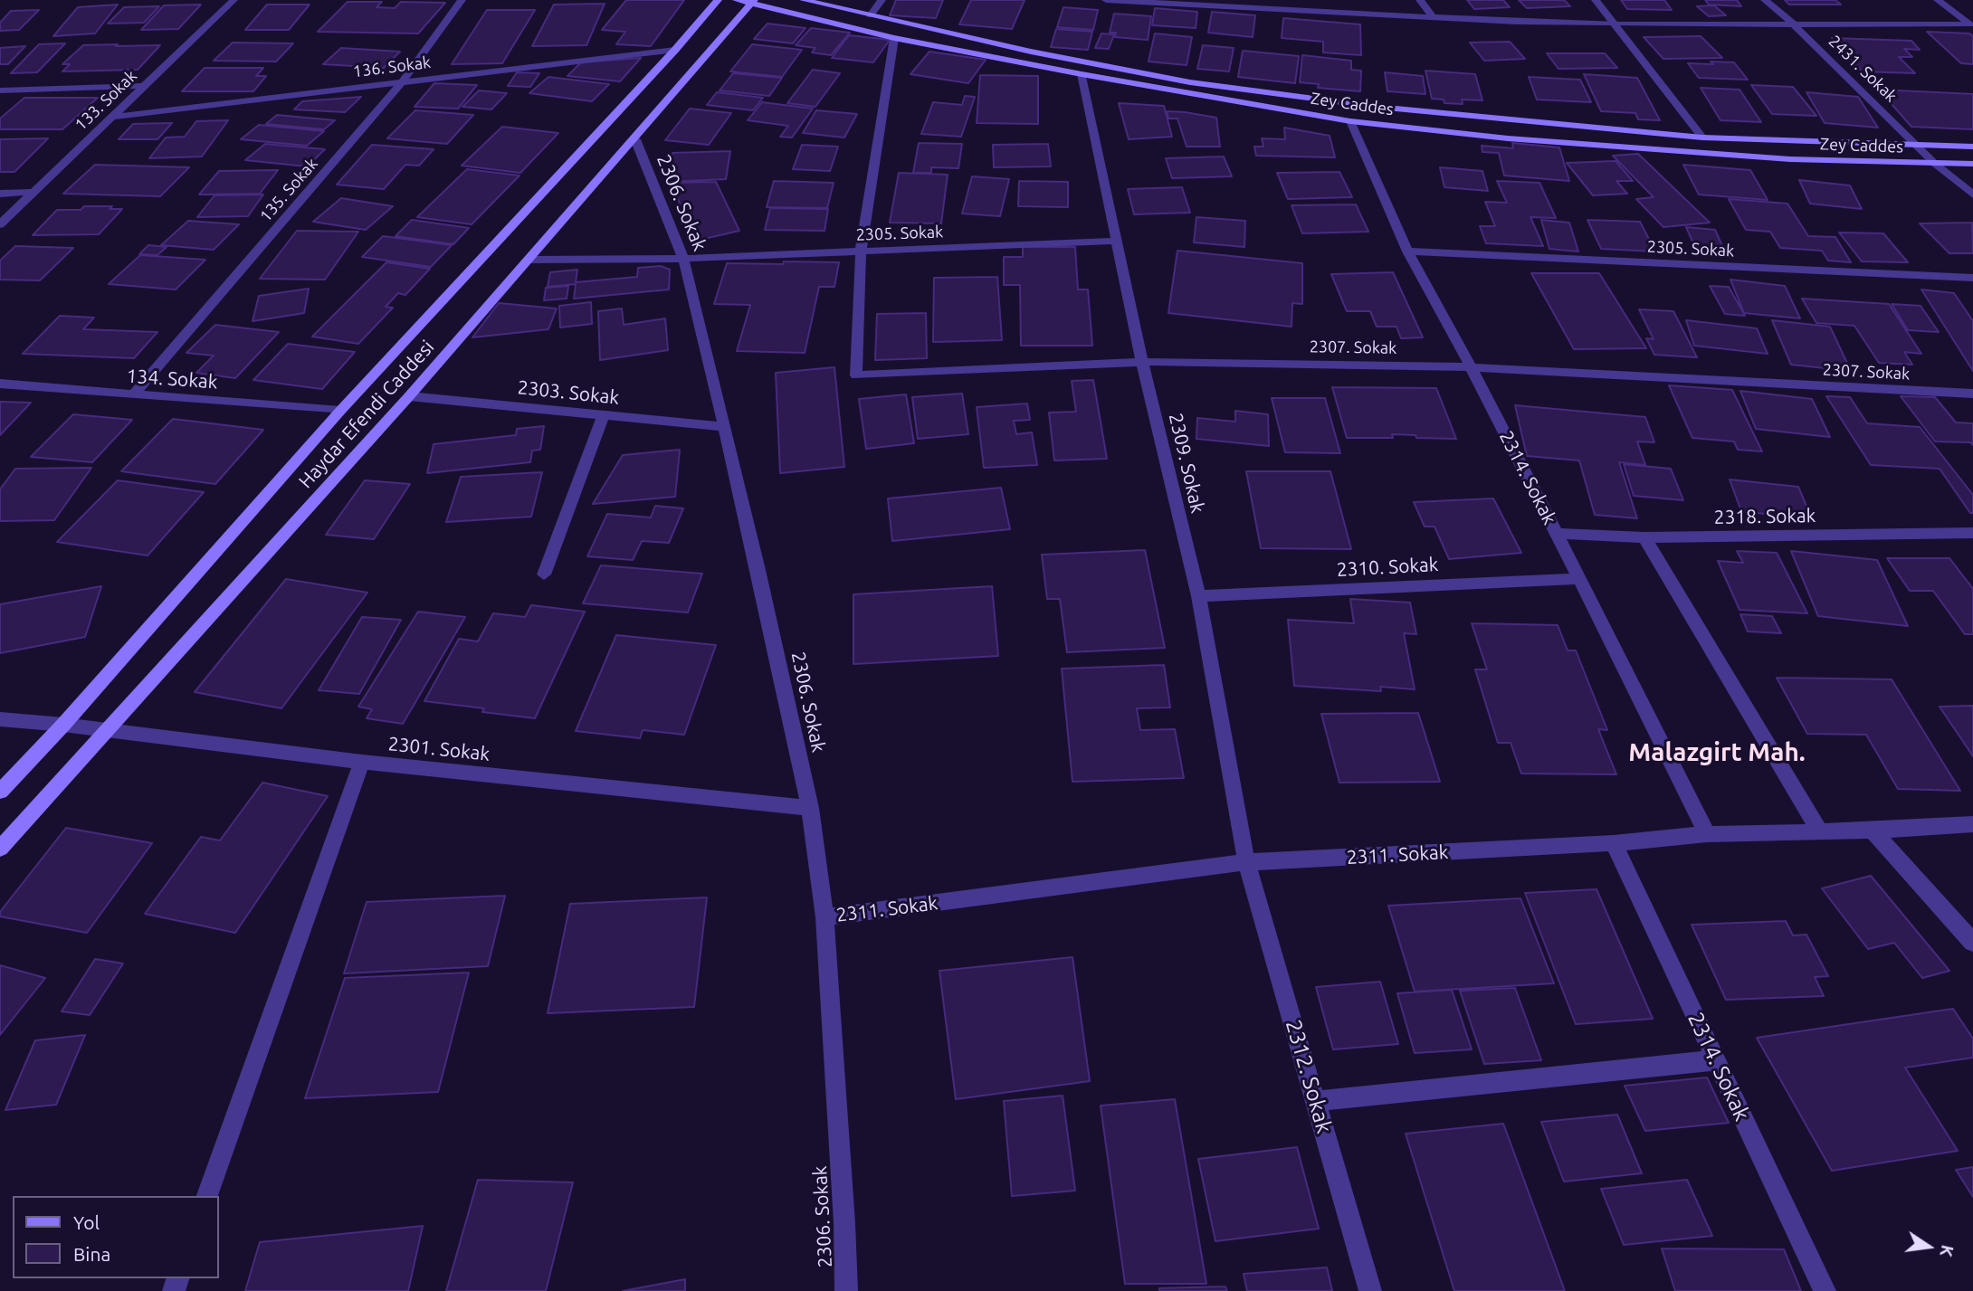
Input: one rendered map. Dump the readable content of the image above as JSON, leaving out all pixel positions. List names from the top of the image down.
{
  "streets": {
    "main road": ["Zey Caddes", "Haydar Efendi Caddesi"],
    "street": [
      "136. Sokak",
      "2431. Sokak",
      "133. Sokak",
      "135. Sokak",
      "2306. Sokak",
      "2305. Sokak",
      "2307. Sokak",
      "134. Sokak",
      "2303. Sokak",
      "2309. Sokak",
      "2314. Sokak",
      "2318. Sokak",
      "2310. Sokak",
      "2301. Sokak",
      "2311. Sokak",
      "2312. Sokak"
    ]
  },
  "crossings": [
    ["136. Sokak", "133. Sokak"],
    ["136. Sokak", "135. Sokak"],
    ["136. Sokak", "Haydar Efendi Caddesi"],
    ["2431. Sokak", "Zey Caddes"],
    ["Zey Caddes", "Haydar Efendi Caddesi"],
    ["Zey Caddes", "2309. Sokak"],
    ["Zey Caddes", "2314. Sokak"],
    ["135. Sokak", "134. Sokak"],
    ["2306. Sokak", "2305. Sokak"],
    ["2306. Sokak", "2303. Sokak"],
    ["2306. Sokak", "Haydar Efendi Caddesi"],
    ["2306. Sokak", "2301. Sokak"],
    ["2306. Sokak", "2311. Sokak"],
    ["2305. Sokak", "2307. Sokak"],
    ["2305. Sokak", "Haydar Efendi Caddesi"],
    ["2305. Sokak", "2309. Sokak"],
    ["2305. Sokak", "2314. Sokak"],
    ["2307. Sokak", "2309. Sokak"],
    ["2307. Sokak", "2314. Sokak"],
    ["134. Sokak", "Haydar Efendi Caddesi"],
    ["2303. Sokak", "Haydar Efendi Caddesi"],
    ["Haydar Efendi Caddesi", "2301. Sokak"],
    ["2309. Sokak", "2310. Sokak"],
    ["2309. Sokak", "2311. Sokak"],
    ["2309. Sokak", "2312. Sokak"],
    ["2314. Sokak", "2318. Sokak"],
    ["2314. Sokak", "2310. Sokak"],
    ["2314. Sokak", "2311. Sokak"],
    ["2311. Sokak", "2312. Sokak"]
  ],
  "districts": ["Malazgirt Mah."],
  "legend": ["Yol", "Bina"],
  "north": "right"
}
